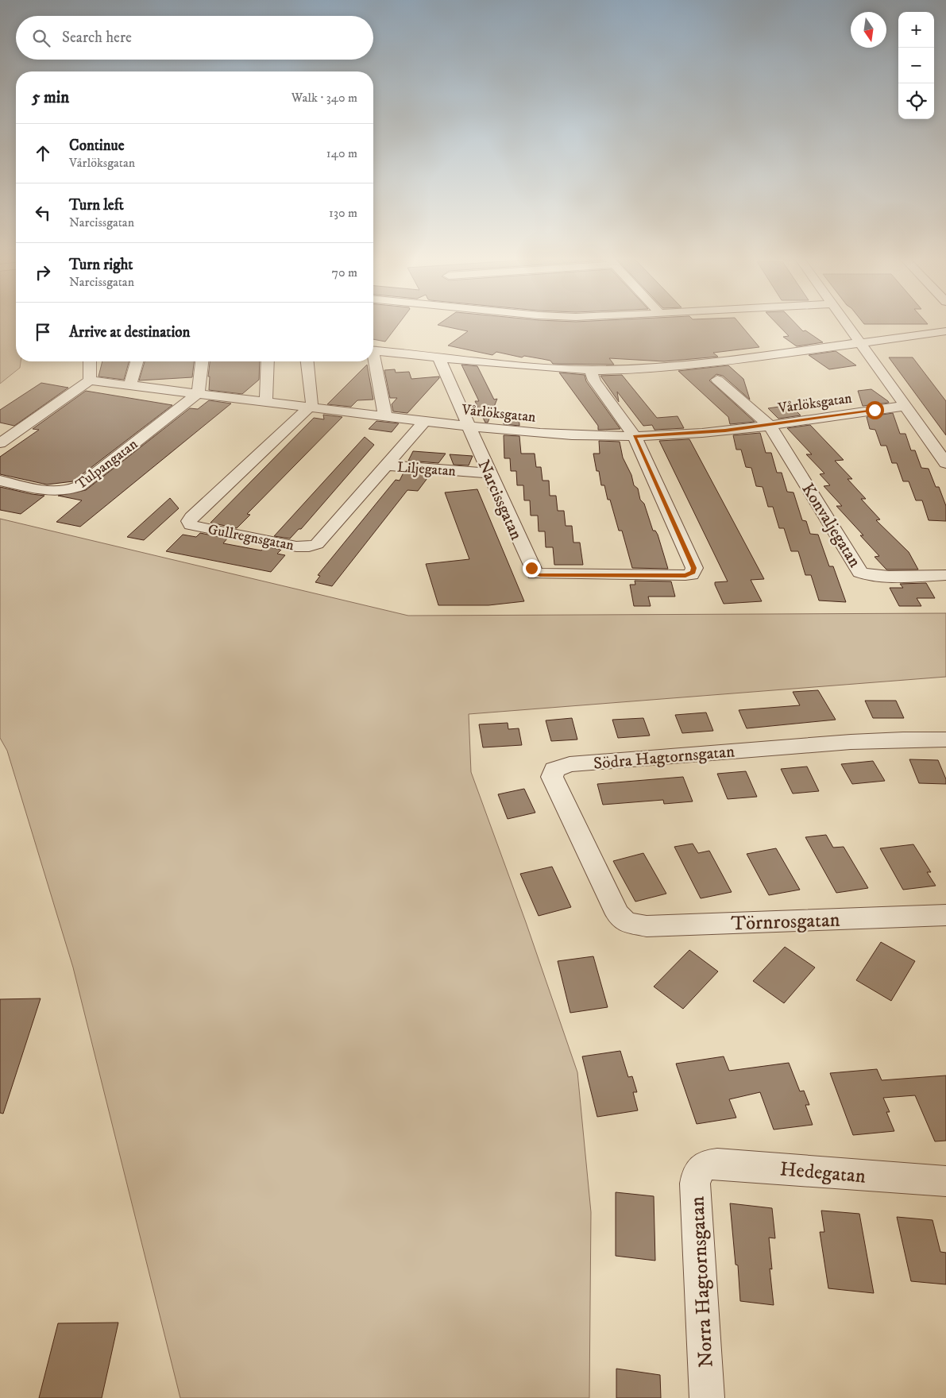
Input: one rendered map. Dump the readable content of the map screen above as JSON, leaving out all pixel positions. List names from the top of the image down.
{
  "streets": {
    "street": [
      "Vårlöksgatan",
      "Tulpangatan",
      "Liljegatan",
      "Narcissgatan",
      "Konvaljegatan",
      "Gullregnsgatan",
      "Södra Hagtornsgatan",
      "Törnrosgatan",
      "Hedegatan",
      "Norra Hagtornsgatan"
    ]
  },
  "crossings": [
    ["Vårlöksgatan", "Tulpangatan"],
    ["Vårlöksgatan", "Narcissgatan"],
    ["Vårlöksgatan", "Konvaljegatan"],
    ["Vårlöksgatan", "Gullregnsgatan"],
    ["Liljegatan", "Narcissgatan"],
    ["Liljegatan", "Gullregnsgatan"],
    ["Södra Hagtornsgatan", "Törnrosgatan"],
    ["Hedegatan", "Norra Hagtornsgatan"]
  ],
  "north": "bottom",
  "page": {
    "map_buttons": ["+", "−"],
    "search": "Search here",
    "heading": ["5 min", "Walk · 340 m"],
    "list": [
      ["Continue", "Vårlöksgatan", "140 m"],
      ["Turn left", "Narcissgatan", "130 m"],
      ["Turn right", "Narcissgatan", "70 m"],
      "Arrive at destination"
    ]
  }
}
